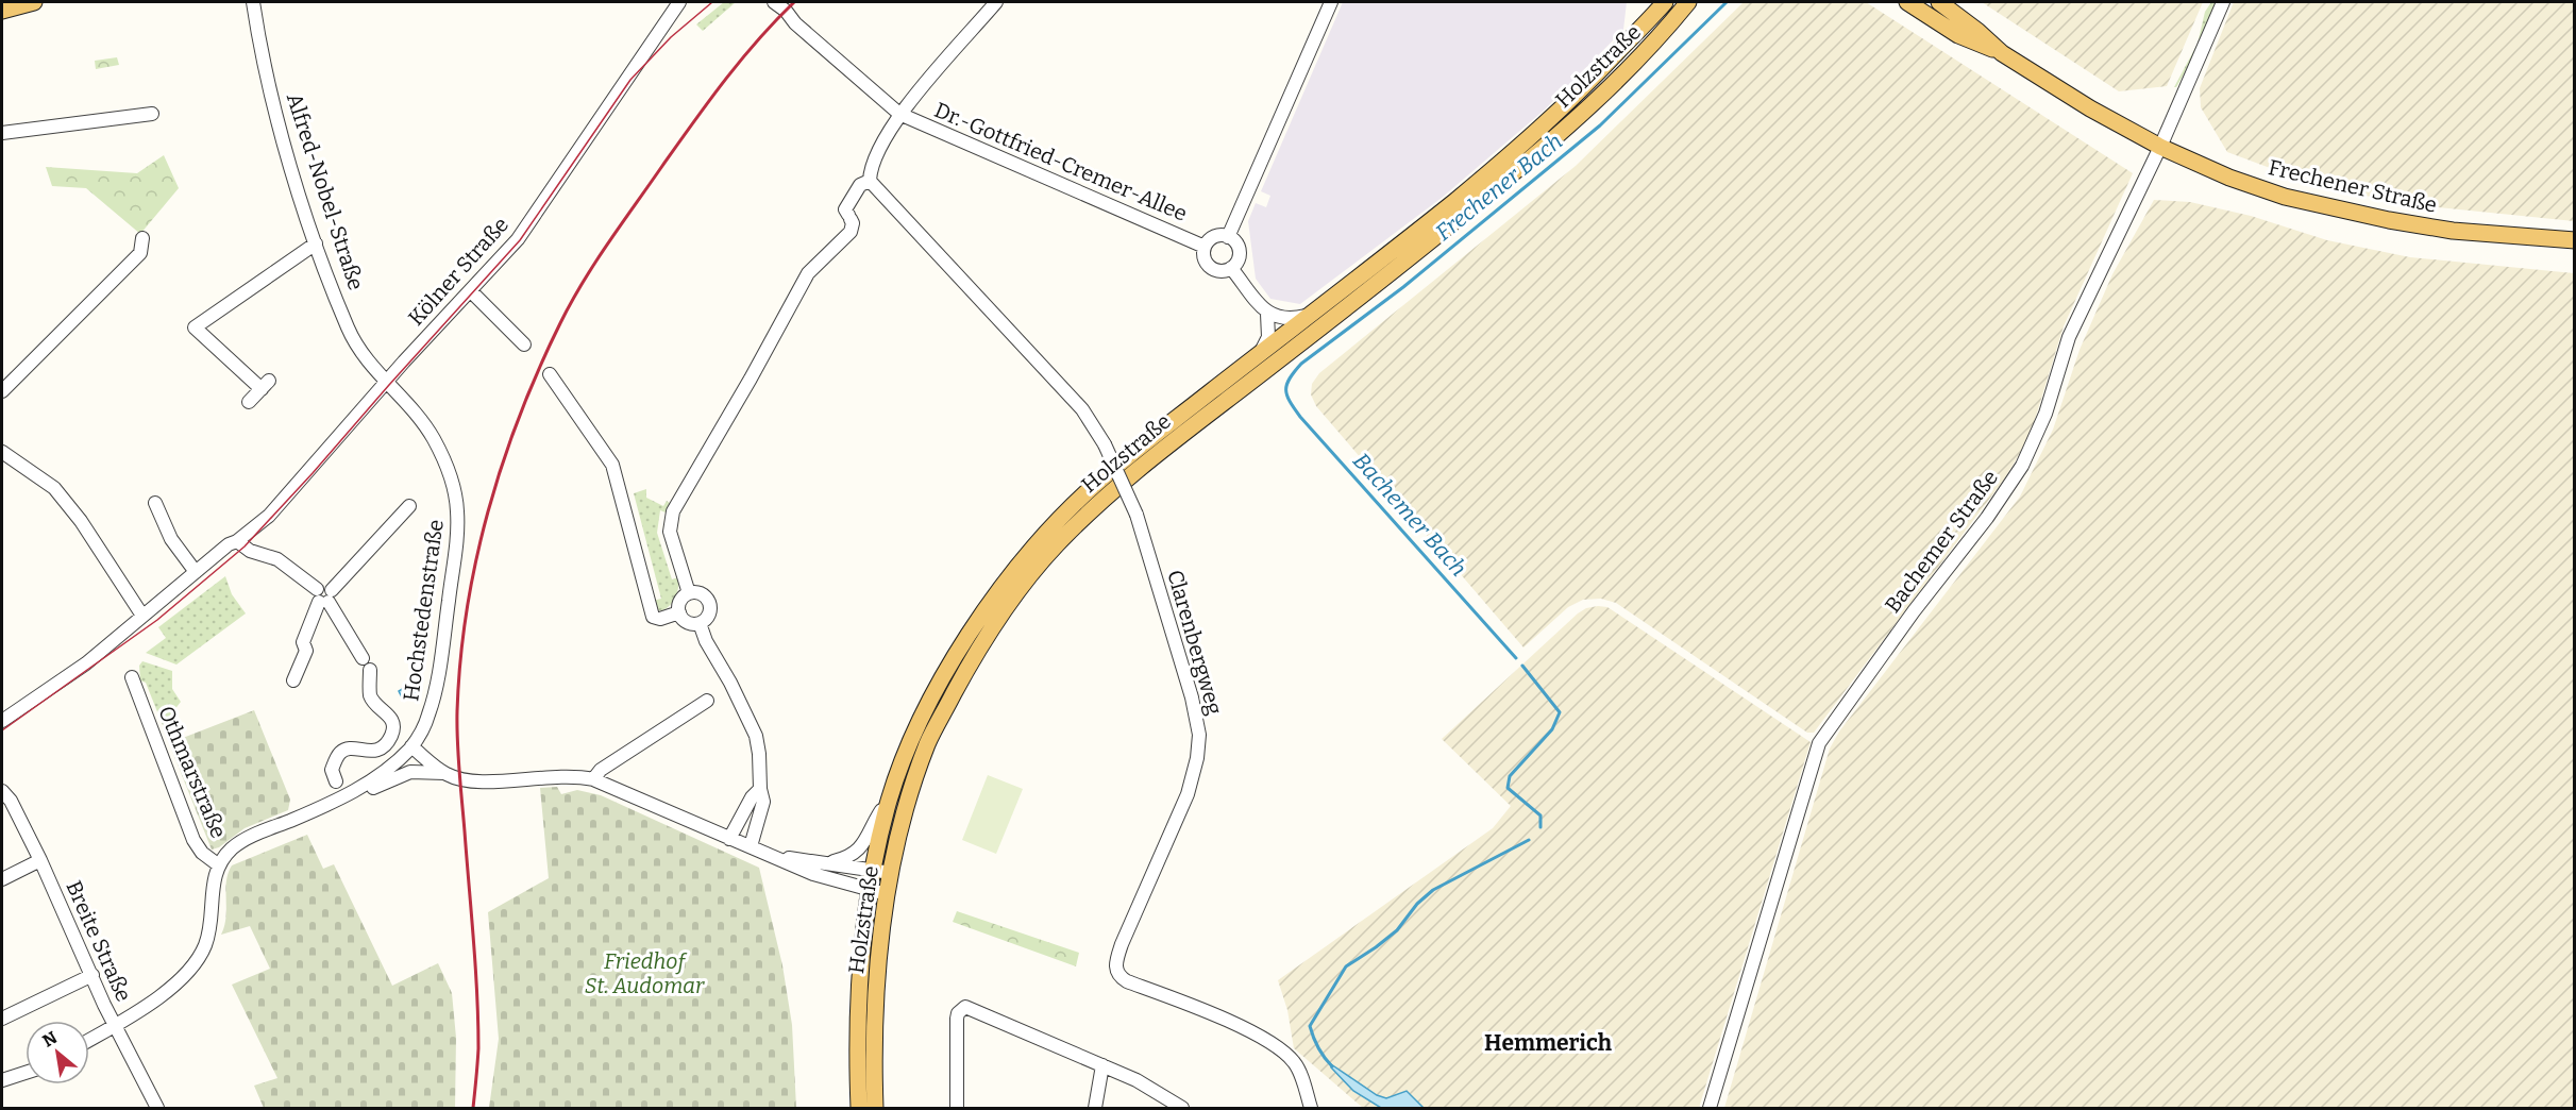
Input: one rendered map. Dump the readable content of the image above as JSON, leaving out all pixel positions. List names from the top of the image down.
{
  "streets": {
    "main road": ["Holzstraße", "Frechener Straße"],
    "street": [
      "Dr.-Gottfried-Cremer-Allee",
      "Alfred-Nobel-Straße",
      "Kölner Straße",
      "Bachemer Straße",
      "Hochstedenstraße",
      "Clarenbergweg",
      "Othmarstraße",
      "Breite Straße"
    ]
  },
  "crossings": [
    ["Dr.-Gottfried-Cremer-Allee", "Clarenbergweg"],
    ["Frechener Straße", "Bachemer Straße"],
    ["Alfred-Nobel-Straße", "Kölner Straße"],
    ["Alfred-Nobel-Straße", "Hochstedenstraße"],
    ["Kölner Straße", "Hochstedenstraße"],
    ["Hochstedenstraße", "Othmarstraße"],
    ["Othmarstraße", "Breite Straße"]
  ],
  "districts": ["Hemmerich"],
  "water": ["Frechener Bach", "Bachemer Bach"],
  "parks": ["Friedhof St. Audomar"],
  "north": "top left"
}
